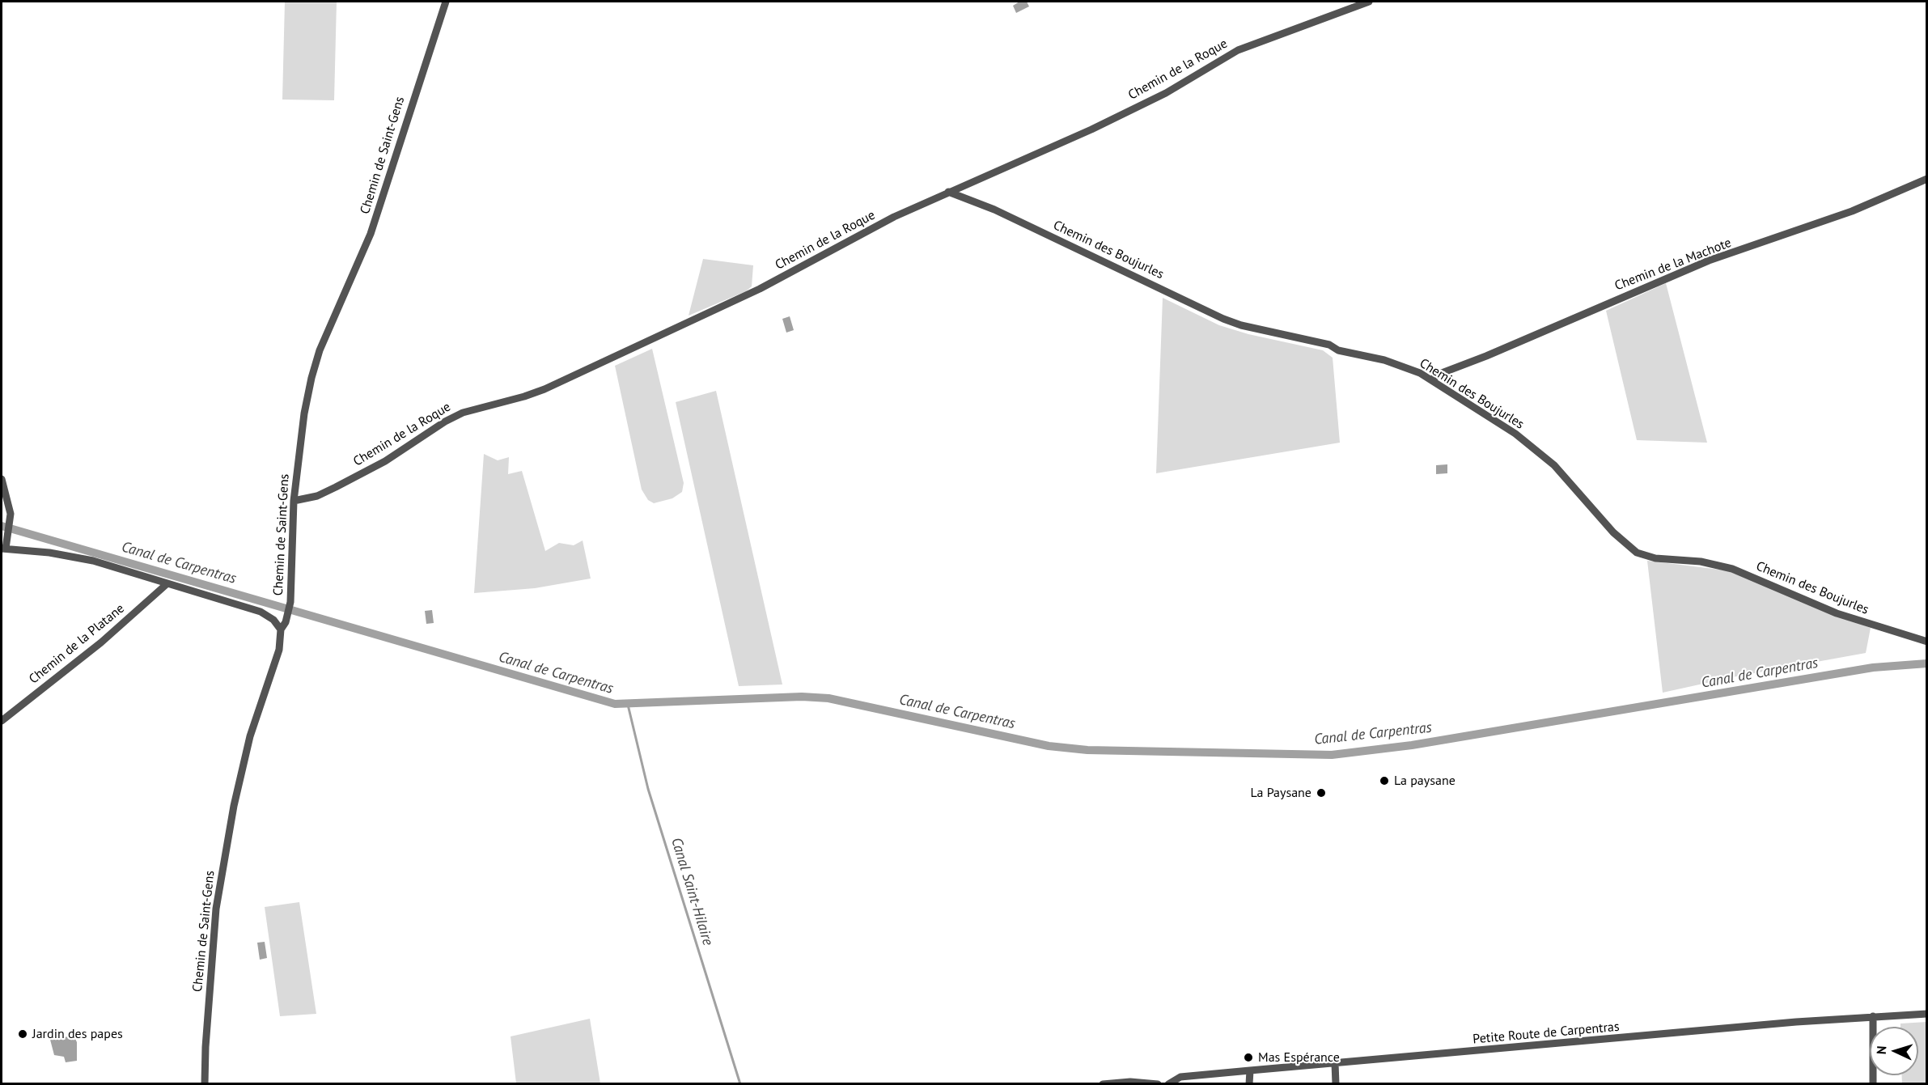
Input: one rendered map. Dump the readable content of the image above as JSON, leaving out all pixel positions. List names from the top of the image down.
{
  "streets": {
    "street": [
      "Chemin de la Roque",
      "Chemin de Saint-Gens",
      "Chemin des Boujurles",
      "Chemin de la Machote",
      "Chemin de la Platane",
      "Petite Route de Carpentras"
    ]
  },
  "crossings": [
    ["Chemin de la Roque", "Chemin de Saint-Gens"],
    ["Chemin de la Roque", "Chemin des Boujurles"],
    ["Chemin des Boujurles", "Chemin de la Machote"]
  ],
  "water": ["Canal de Carpentras", "Canal Saint-Hilaire"],
  "places": [
    "La paysane",
    "La Paysane",
    "Jardin des papes",
    "Mas Espérance"
  ],
  "north": "left"
}
